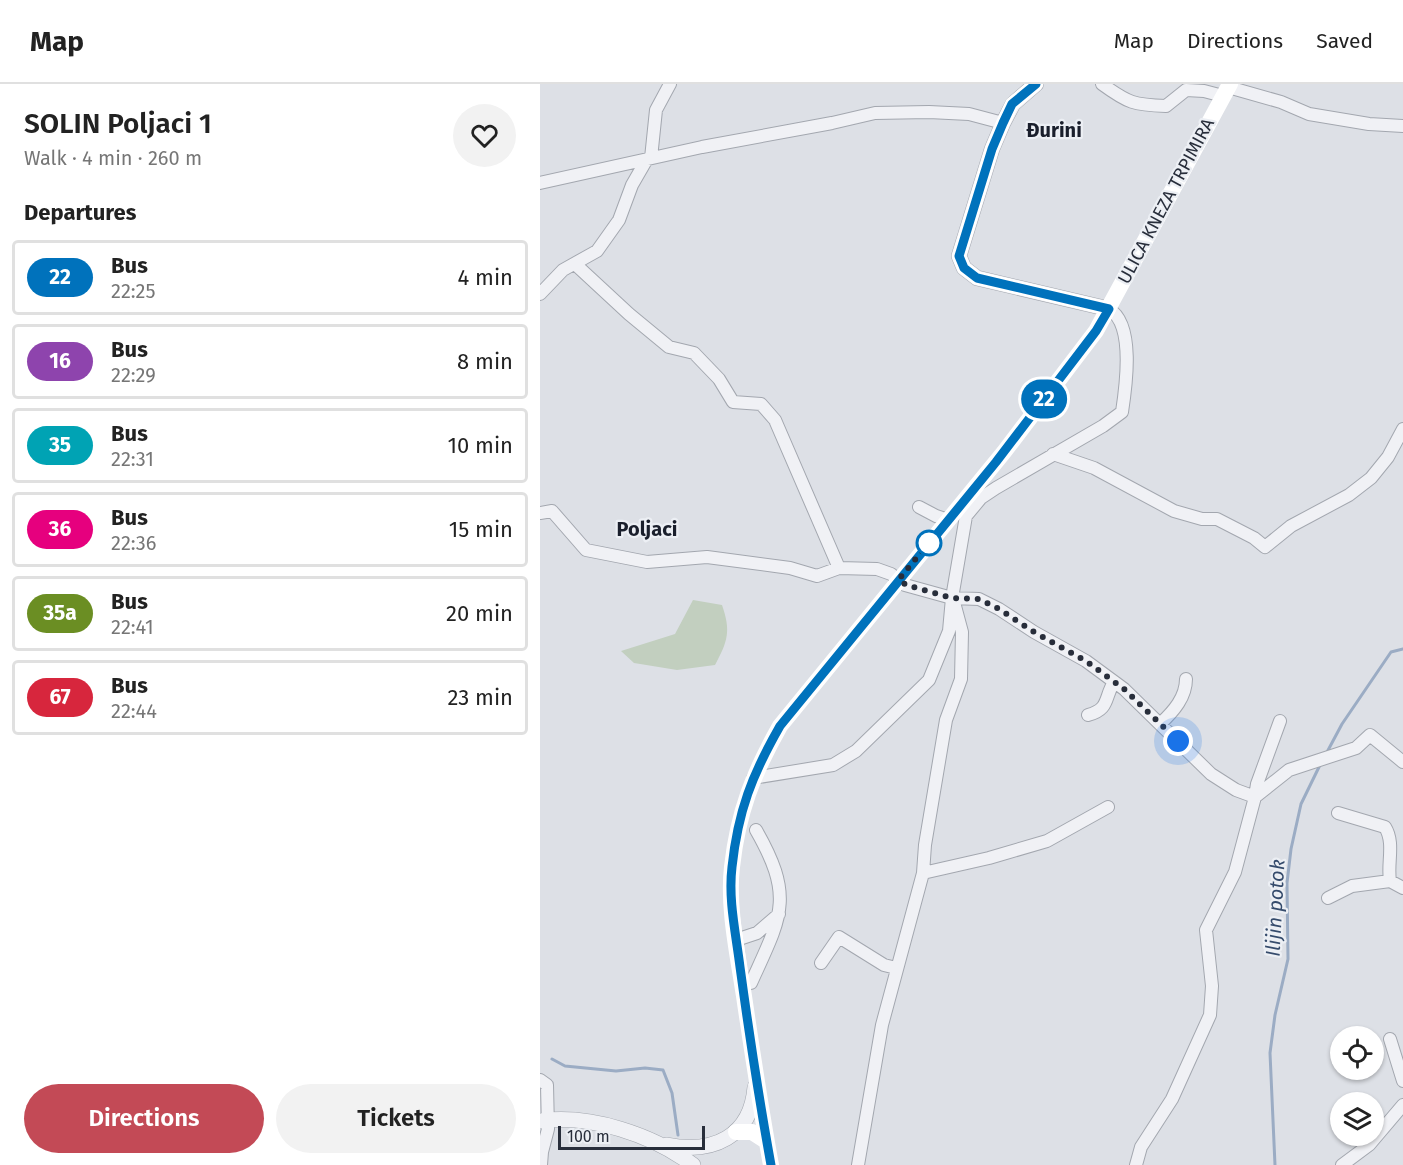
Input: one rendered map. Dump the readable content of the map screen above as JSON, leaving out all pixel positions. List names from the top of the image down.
{
  "streets": {
    "main road": ["ULICA KNEZA TRPIMIRA"]
  },
  "districts": ["Đurini", "Poljaci"],
  "water": ["Ilijin potok"],
  "lines": ["bus line 22"],
  "scale_bar": "100 m",
  "page": {
    "header": "Map",
    "nav": ["Map", "Directions", "Saved"],
    "heading": [
      ["SOLIN Poljaci 1", "Walk · 4 min · 260 m"],
      "Departures"
    ],
    "on_map": "22",
    "list": [
      {
        "mark": "22",
        "name": "Bus",
        "note": "22:25",
        "value": "4 min"
      },
      {
        "mark": "16",
        "name": "Bus",
        "note": "22:29",
        "value": "8 min"
      },
      {
        "mark": "35",
        "name": "Bus",
        "note": "22:31",
        "value": "10 min"
      },
      {
        "mark": "36",
        "name": "Bus",
        "note": "22:36",
        "value": "15 min"
      },
      {
        "mark": "35a",
        "name": "Bus",
        "note": "22:41",
        "value": "20 min"
      },
      {
        "mark": "67",
        "name": "Bus",
        "note": "22:44",
        "value": "23 min"
      }
    ],
    "buttons": ["Directions", "Tickets"],
    "scale": "100 m"
  }
}
